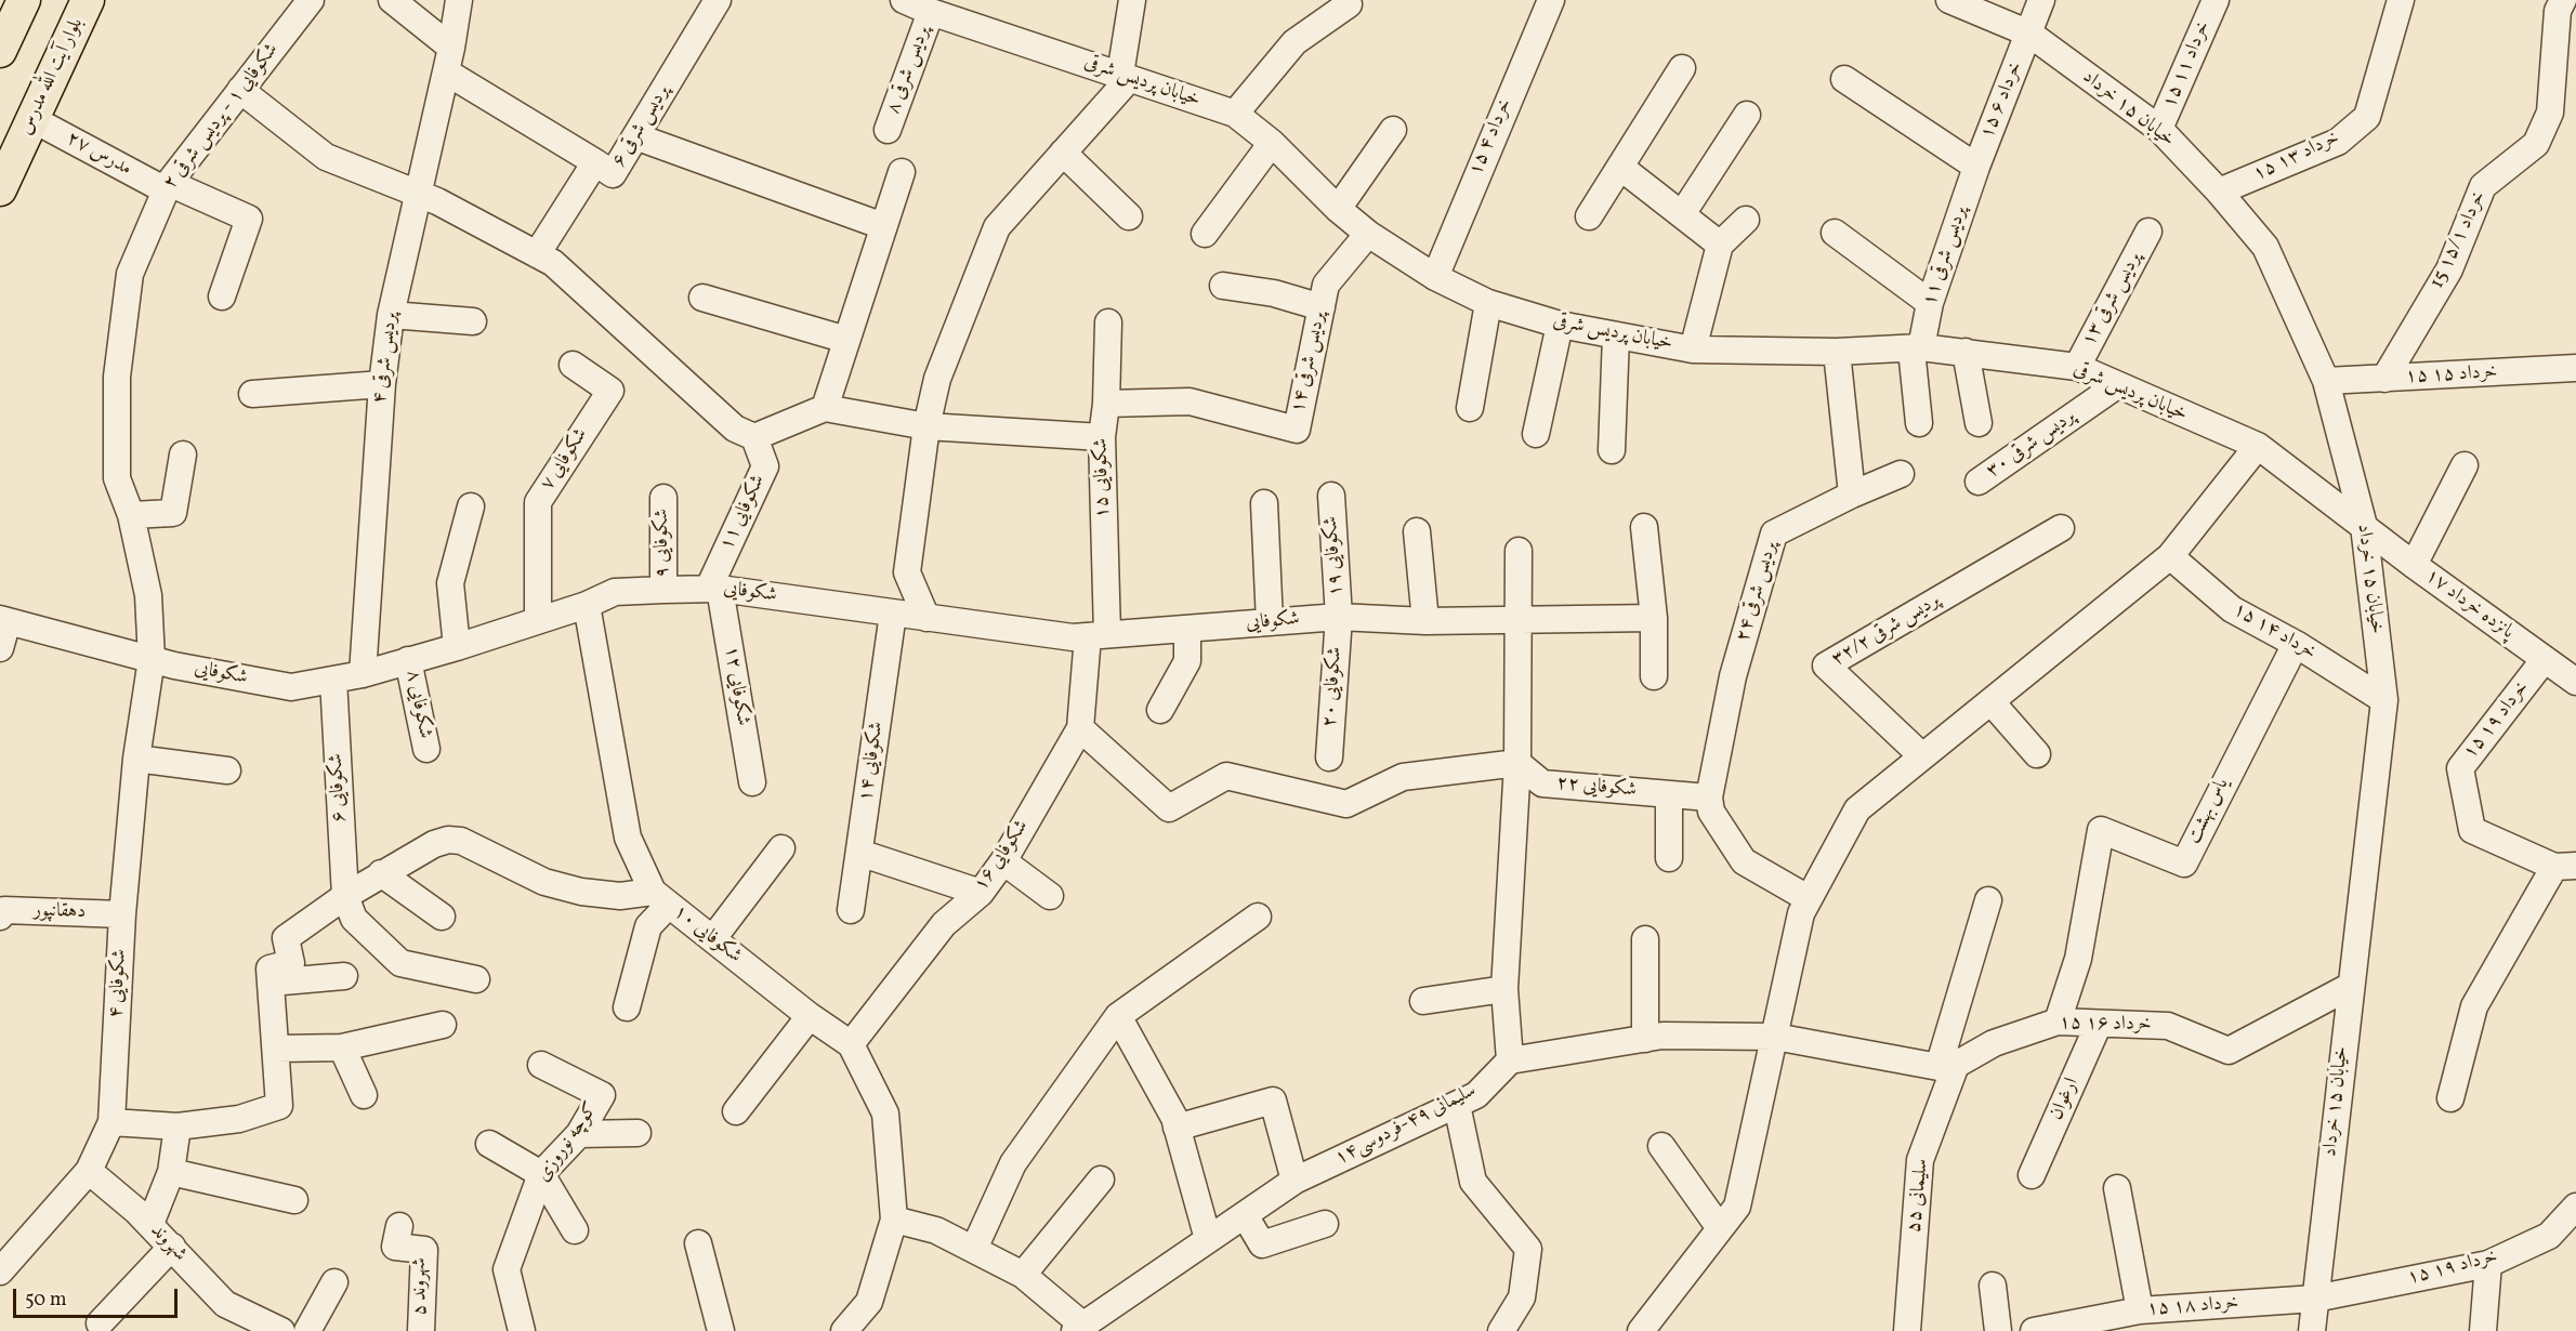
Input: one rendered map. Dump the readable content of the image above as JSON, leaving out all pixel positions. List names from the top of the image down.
{
  "streets": {
    "main road": ["بلوار آیت الله مدرس"],
    "street": [
      "۱۵ خرداد ۱۱",
      "پردیس شرقی ۸",
      "خیابان پردیس شرقی",
      "۱۵ خرداد ۶",
      "خیابان ۱۵ خرداد",
      "شکوفایی ۱ - پردیس شرقی ۲",
      "پردیس شرقی ۶",
      "۱۵ خرداد ۴",
      "مدرس ۲۷",
      "۱۵ خرداد ۱۳",
      "15 خرداد ۱۵/۱",
      "پردیس شرقی ۱۱",
      "پردیس شرقی ۱۳",
      "پردیس شرقی ۴",
      "پردیس شرقی ۱۴",
      "۱۵ خرداد ۱۵",
      "پردیس شرقی ۳۰",
      "شکوفایی ۷",
      "شکوفایی ۱۵",
      "شکوفایی ۱۱",
      "شکوفایی ۹",
      "شکوفایی ۱۹",
      "پردیس شرقی ۲۴",
      "شکوفایی",
      "پانزده خرداد ۱۷",
      "پردیس شرقی ۳۲/۲",
      "۱۵ خرداد ۱۴",
      "شکوفایی ۱۲",
      "شکوفایی ۲۰",
      "شکوفایی ۸",
      "۱۵ خرداد ۱۹",
      "شکوفایی ۱۴",
      "شکوفایی ۶",
      "شکوفایی ۲۲",
      "یاس بهشت",
      "شکوفایی ۱۶",
      "دهقانپور",
      "شکوفایی ۱۰",
      "شکوفایی ۴",
      "۱۵ خرداد ۱۶",
      "ارغوان",
      "سلیمانی ۴۹-فردوسی۱۴",
      "کوچه نوروزی",
      "سلیمانی ۵۵",
      "شهروند",
      "شهروند ۵",
      "۱۵ خرداد ۱۸"
    ]
  },
  "crossings": [
    ["۱۵ خرداد ۱۱", "خیابان ۱۵ خرداد"],
    ["پردیس شرقی ۸", "خیابان پردیس شرقی"],
    ["بلوار آیت الله مدرس", "مدرس ۲۷"],
    ["خیابان پردیس شرقی", "خیابان ۱۵ خرداد"],
    ["خیابان پردیس شرقی", "۱۵ خرداد ۴"],
    ["خیابان پردیس شرقی", "پردیس شرقی ۱۱"],
    ["خیابان پردیس شرقی", "پردیس شرقی ۱۳"],
    ["خیابان پردیس شرقی", "پردیس شرقی ۱۴"],
    ["خیابان پردیس شرقی", "پردیس شرقی ۳۰"],
    ["خیابان پردیس شرقی", "پانزده خرداد ۱۷"],
    ["۱۵ خرداد ۶", "خیابان ۱۵ خرداد"],
    ["۱۵ خرداد ۶", "پردیس شرقی ۱۱"],
    ["خیابان ۱۵ خرداد", "۱۵ خرداد ۱۳"],
    ["خیابان ۱۵ خرداد", "۱۵ خرداد ۱۵"],
    ["خیابان ۱۵ خرداد", "پانزده خرداد ۱۷"],
    ["خیابان ۱۵ خرداد", "۱۵ خرداد ۱۴"],
    ["خیابان ۱۵ خرداد", "۱۵ خرداد ۱۹"],
    ["خیابان ۱۵ خرداد", "۱۵ خرداد ۱۶"],
    ["خیابان ۱۵ خرداد", "۱۵ خرداد ۱۸"],
    ["شکوفایی ۱ - پردیس شرقی ۲", "مدرس ۲۷"],
    ["شکوفایی ۱ - پردیس شرقی ۲", "شکوفایی"],
    ["شکوفایی ۱ - پردیس شرقی ۲", "شکوفایی ۴"],
    ["15 خرداد ۱۵/۱", "۱۵ خرداد ۱۵"],
    ["پردیس شرقی ۴", "شکوفایی"],
    ["پردیس شرقی ۱۴", "شکوفایی ۱۵"],
    ["شکوفایی ۷", "شکوفایی"],
    ["شکوفایی ۱۵", "شکوفایی"],
    ["شکوفایی ۱۵", "شکوفایی ۱۶"],
    ["شکوفایی ۱۱", "شکوفایی"],
    ["شکوفایی ۱۱", "شکوفایی ۱۲"],
    ["شکوفایی ۹", "شکوفایی"],
    ["شکوفایی ۱۹", "شکوفایی"],
    ["شکوفایی ۱۹", "شکوفایی ۲۰"],
    ["پردیس شرقی ۲۴", "شکوفایی ۲۲"],
    ["شکوفایی", "شکوفایی ۱۲"],
    ["شکوفایی", "شکوفایی ۲۰"],
    ["شکوفایی", "شکوفایی ۸"],
    ["شکوفایی", "شکوفایی ۱۴"],
    ["شکوفایی", "شکوفایی ۶"],
    ["شکوفایی", "شکوفایی ۱۶"],
    ["شکوفایی", "شکوفایی ۱۰"],
    ["شکوفایی", "شکوفایی ۴"],
    ["پانزده خرداد ۱۷", "۱۵ خرداد ۱۹"],
    ["۱۵ خرداد ۱۴", "یاس بهشت"],
    ["۱۵ خرداد ۱۹", "۱۵ خرداد ۱۸"],
    ["یاس بهشت", "۱۵ خرداد ۱۶"],
    ["شکوفایی ۱۶", "شکوفایی ۱۰"],
    ["دهقانپور", "شکوفایی ۴"],
    ["شکوفایی ۴", "شهروند"],
    ["۱۵ خرداد ۱۶", "ارغوان"],
    ["۱۵ خرداد ۱۶", "سلیمانی ۵۵"]
  ],
  "scale_bar": "50 m"
}
